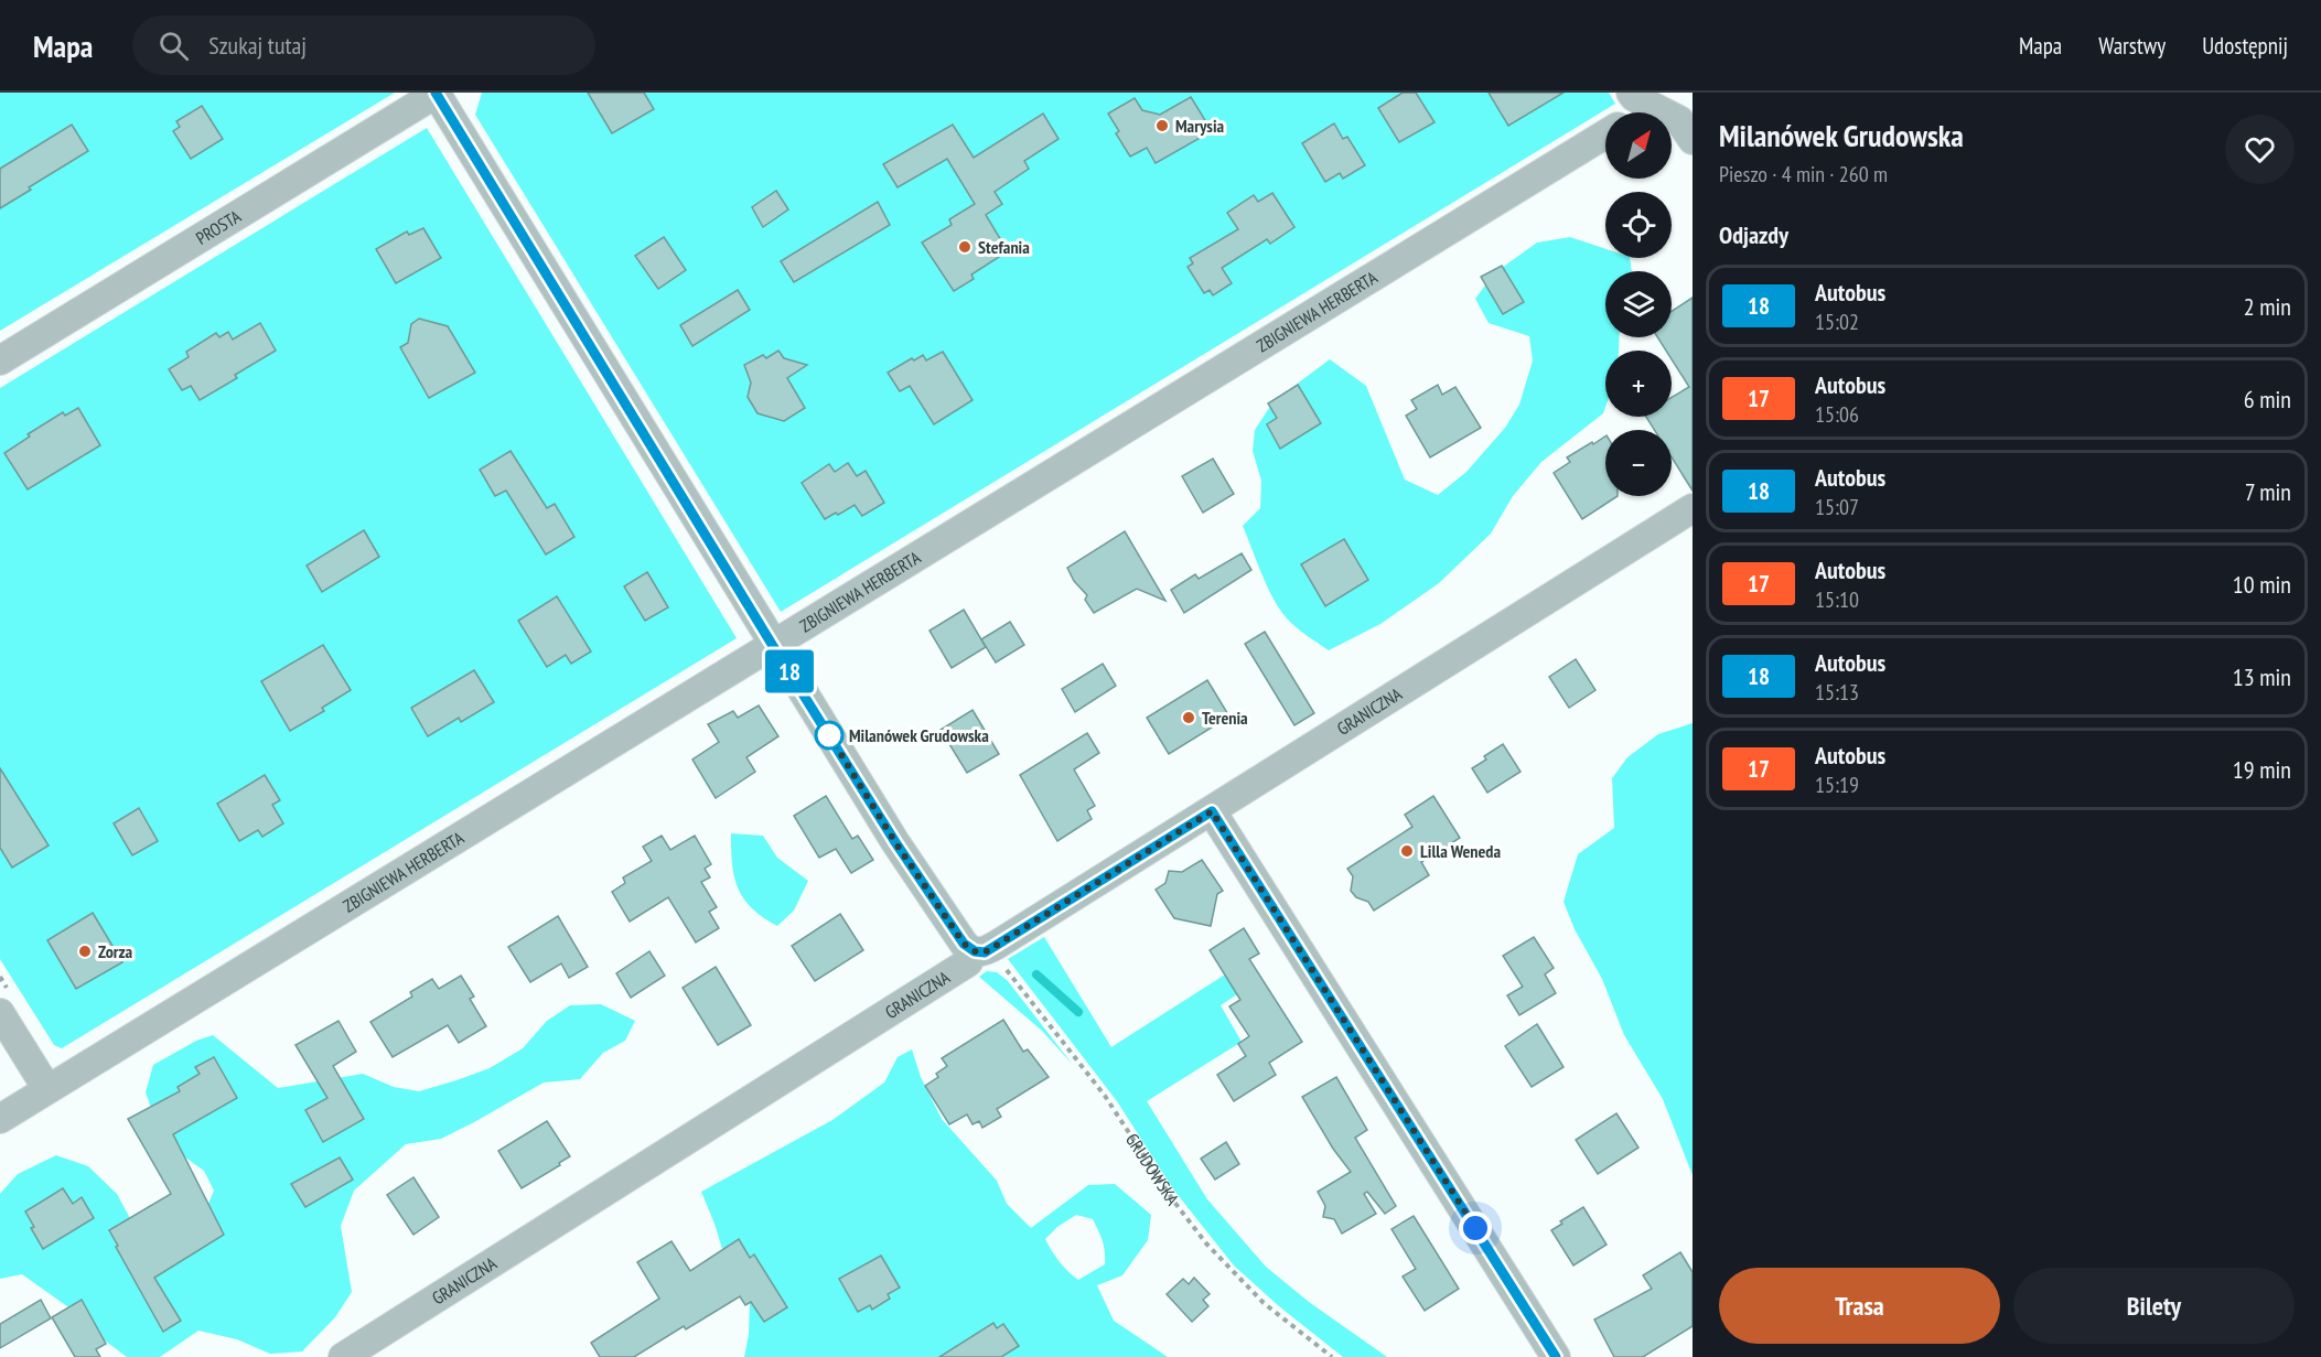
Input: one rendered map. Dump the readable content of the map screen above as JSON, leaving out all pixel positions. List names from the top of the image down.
{
  "streets": {
    "street": ["PROSTA", "ZBIGNIEWA HERBERTA", "GRANICZNA"],
    "path": ["GRUDOWSKA"]
  },
  "places": [
    "Marysia",
    "Stefania",
    "Terenia",
    "Milanówek Grudowska",
    "Lilla Weneda",
    "Zorza"
  ],
  "lines": ["bus line 18"],
  "north": "top right",
  "page": {
    "header": "Mapa",
    "search": "Szukaj tutaj",
    "nav": ["Mapa", "Warstwy", "Udostępnij"],
    "on_map": "18",
    "heading": [
      ["Milanówek Grudowska", "Pieszo · 4 min · 260 m"],
      "Odjazdy"
    ],
    "map_buttons": ["+", "−"],
    "list": [
      {
        "mark": "18",
        "name": "Autobus",
        "note": "15:02",
        "value": "2 min"
      },
      {
        "mark": "17",
        "name": "Autobus",
        "note": "15:06",
        "value": "6 min"
      },
      {
        "mark": "18",
        "name": "Autobus",
        "note": "15:07",
        "value": "7 min"
      },
      {
        "mark": "17",
        "name": "Autobus",
        "note": "15:10",
        "value": "10 min"
      },
      {
        "mark": "18",
        "name": "Autobus",
        "note": "15:13",
        "value": "13 min"
      },
      {
        "mark": "17",
        "name": "Autobus",
        "note": "15:19",
        "value": "19 min"
      }
    ],
    "buttons": ["Trasa", "Bilety"]
  }
}
